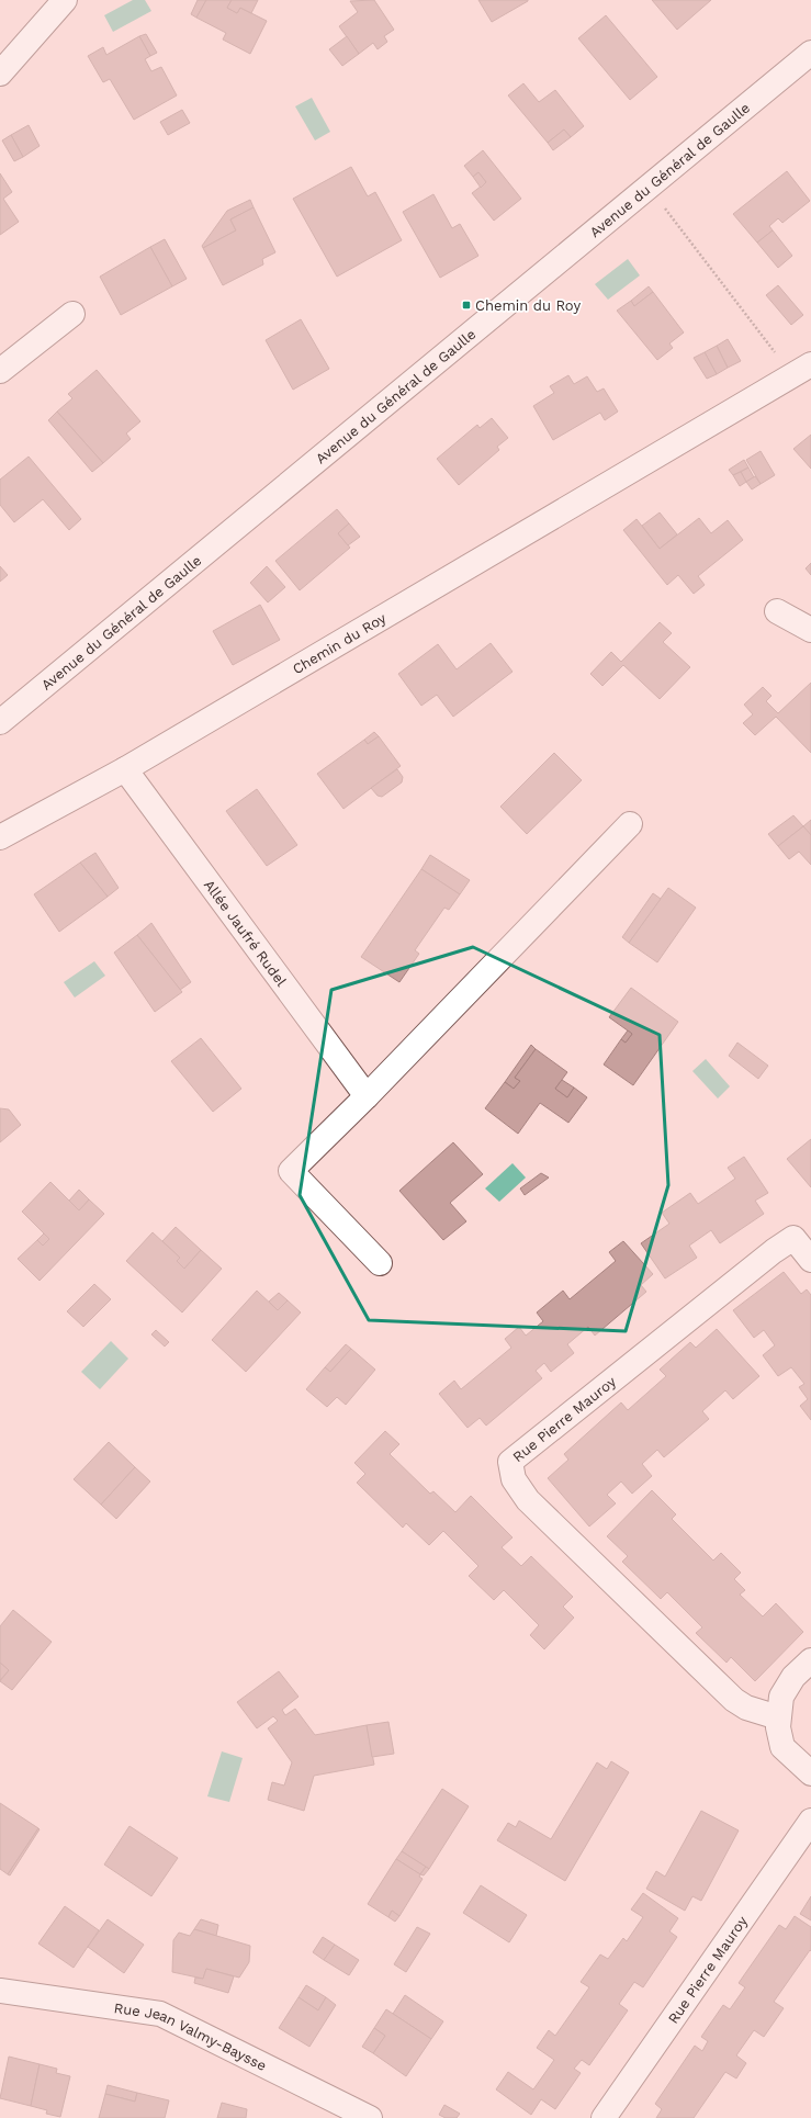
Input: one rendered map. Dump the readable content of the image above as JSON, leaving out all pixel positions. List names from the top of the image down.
{
  "streets": {
    "street": [
      "Avenue du Général de Gaulle",
      "Chemin du Roy",
      "Allée Jaufré Rudel",
      "Rue Pierre Mauroy",
      "Rue Jean Valmy-Baysse"
    ]
  },
  "crossings": [
    ["Chemin du Roy", "Allée Jaufré Rudel"]
  ],
  "places": {
    "transit": ["Chemin du Roy"]
  }
}
